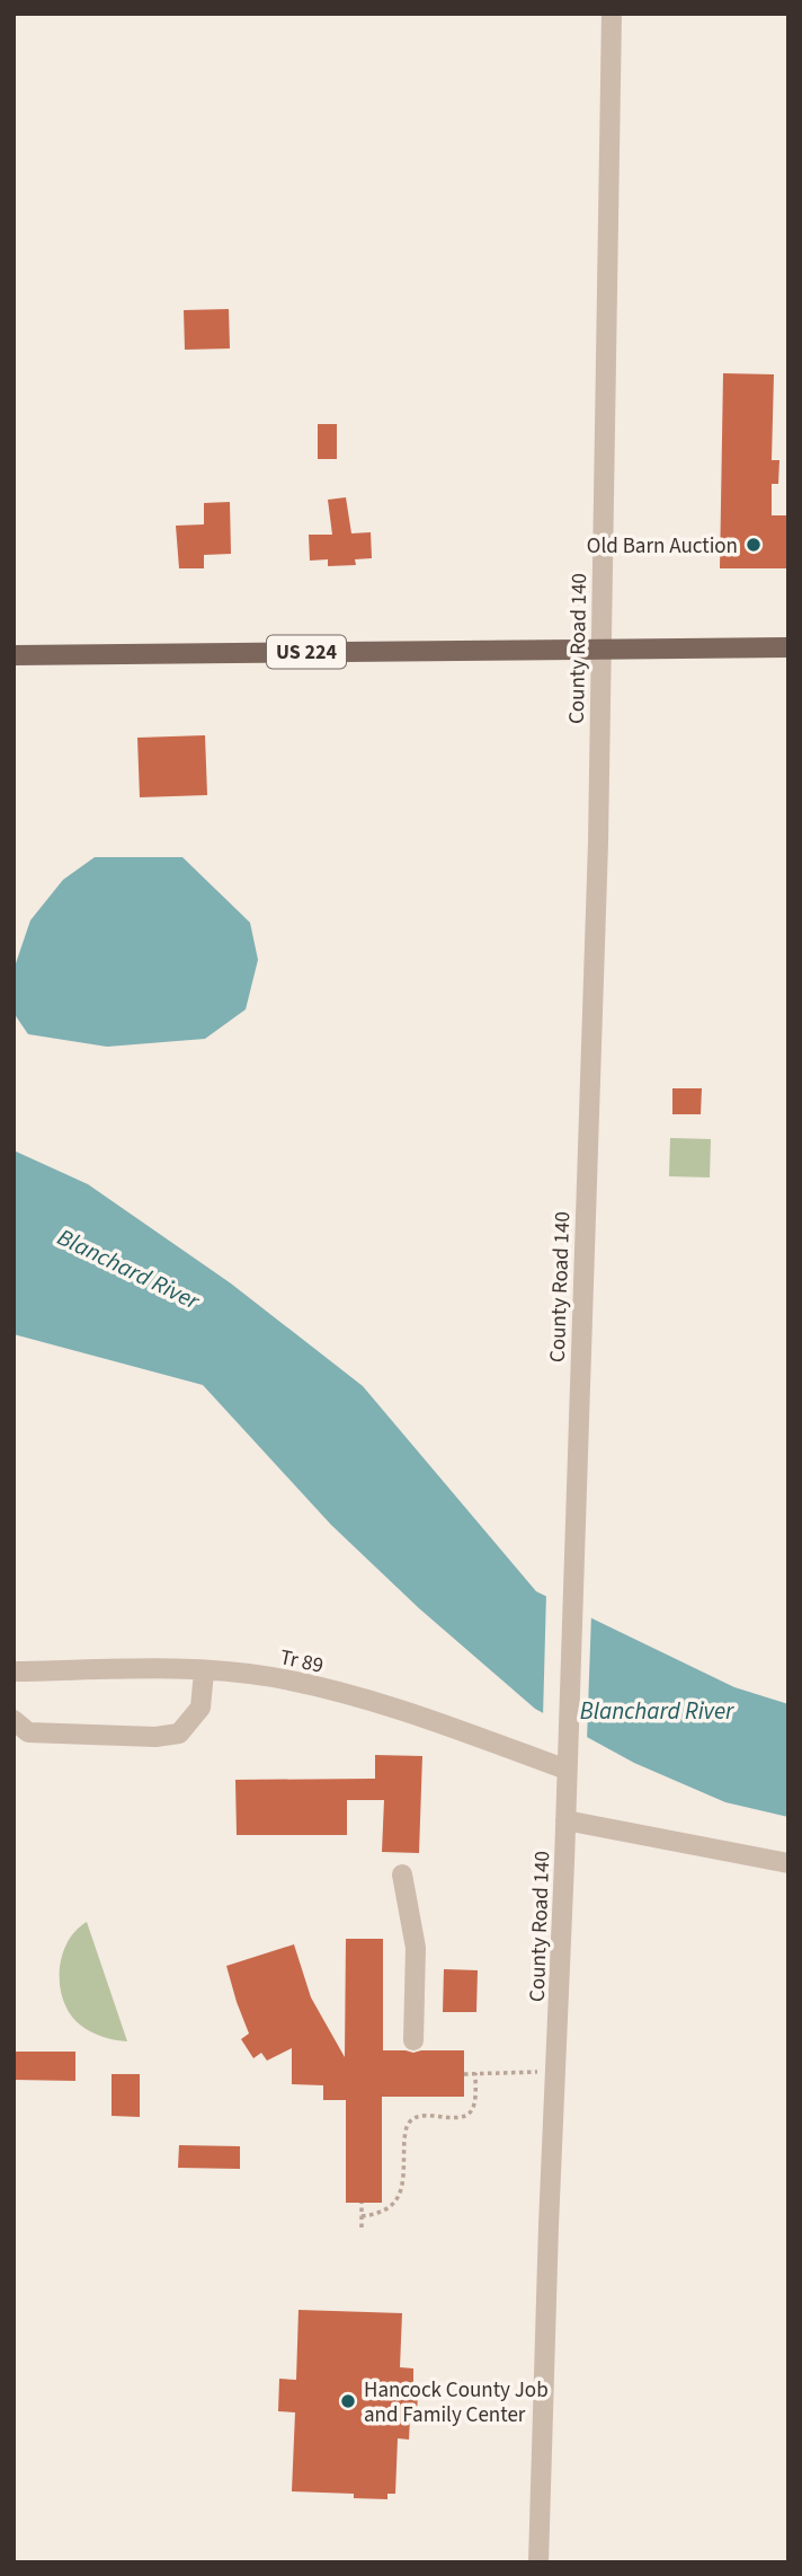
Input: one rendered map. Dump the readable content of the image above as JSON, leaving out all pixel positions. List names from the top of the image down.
{
  "streets": {
    "main road": ["US 224"],
    "street": ["County Road 140", "Tr 89"]
  },
  "crossings": [
    ["County Road 140", "US 224"],
    ["County Road 140", "Tr 89"]
  ],
  "water": ["Blanchard River"],
  "places": ["Old Barn Auction", "Hancock County Job and Family Center"]
}
